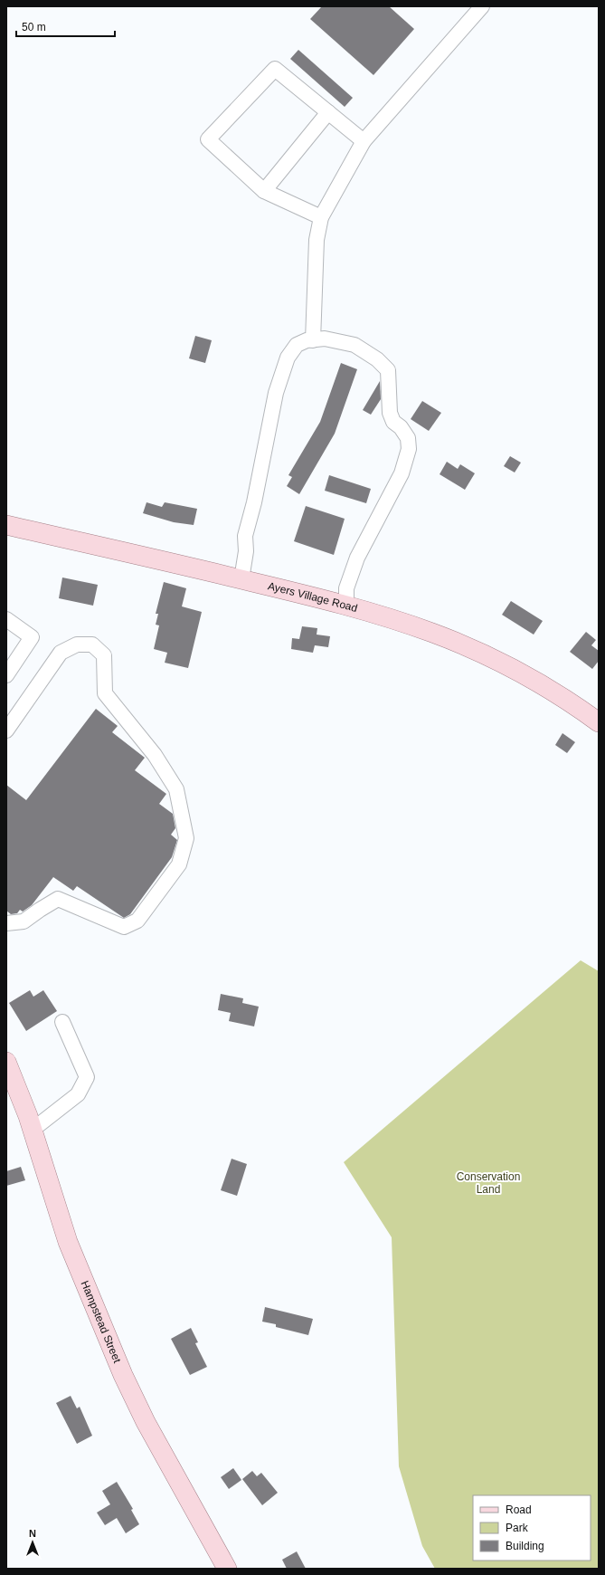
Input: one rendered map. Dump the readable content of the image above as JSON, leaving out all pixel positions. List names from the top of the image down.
{
  "streets": {
    "main road": ["Ayers Village Road", "Hampstead Street"]
  },
  "parks": ["Conservation Land"],
  "legend": ["Road", "Park", "Building"],
  "scale_bar": "50 m",
  "north": "top"
}
